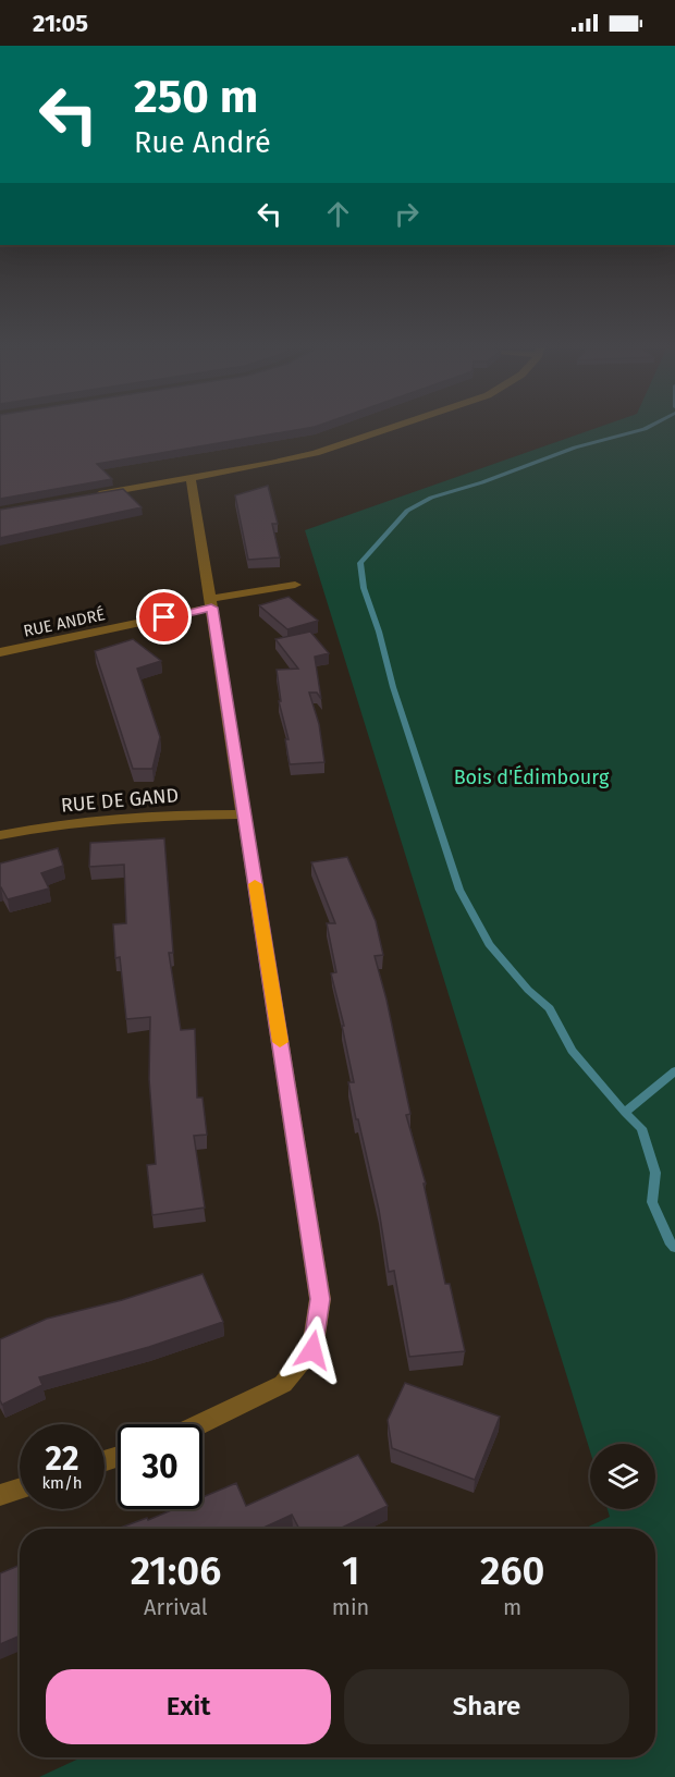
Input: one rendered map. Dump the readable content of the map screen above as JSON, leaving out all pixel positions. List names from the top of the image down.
{
  "streets": {
    "street": ["RUE ANDRÉ", "RUE DE GAND"]
  },
  "parks": ["Bois d'Édimbourg"],
  "page": {
    "status": "21:05",
    "turn": ["250 m", "Rue André"],
    "speed": "22 km/h",
    "limit": "30",
    "eta": [
      "21:06",
      "Arrival",
      "1",
      "min",
      "260",
      "m"
    ],
    "buttons": ["Exit", "Share"]
  }
}
